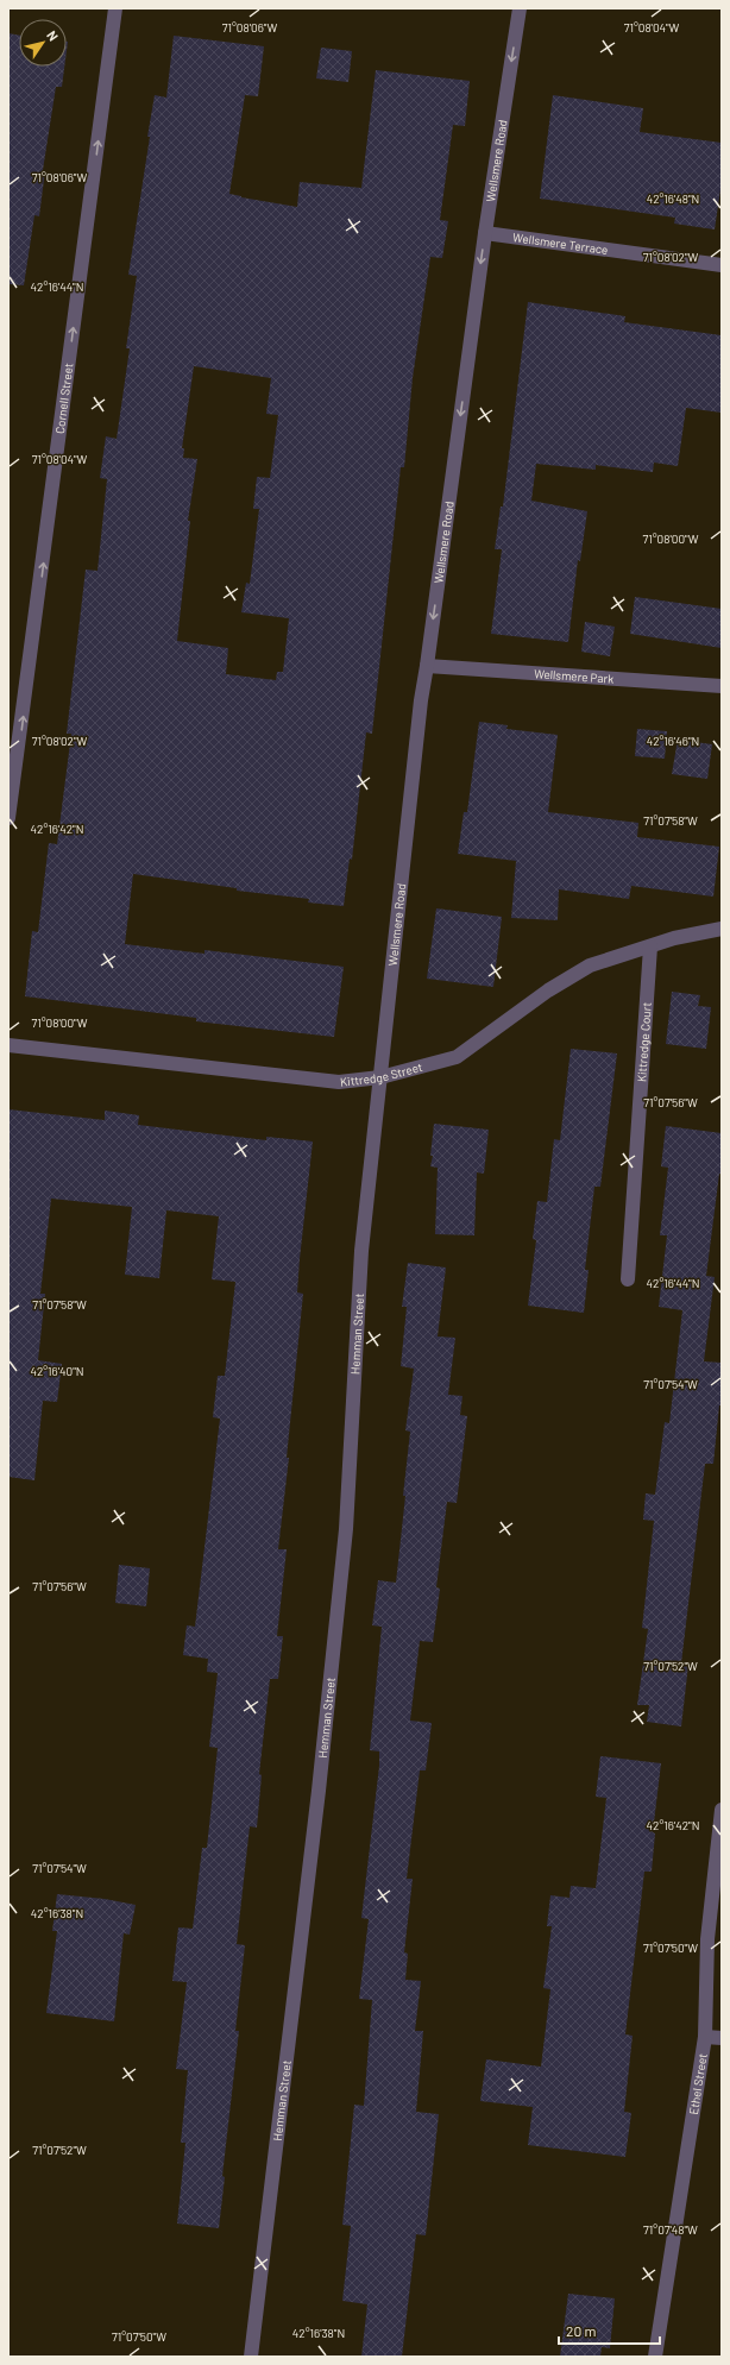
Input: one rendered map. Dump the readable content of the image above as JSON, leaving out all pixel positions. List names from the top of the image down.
{
  "streets": {
    "street": [
      "Wellsmere Road",
      "Wellsmere Terrace",
      "Cornell Street",
      "Wellsmere Park",
      "Kittredge Court",
      "Kittredge Street",
      "Hemman Street",
      "Ethel Street"
    ]
  },
  "crossings": [
    ["Wellsmere Road", "Wellsmere Terrace"],
    ["Wellsmere Road", "Wellsmere Park"],
    ["Wellsmere Road", "Kittredge Street"],
    ["Wellsmere Road", "Hemman Street"],
    ["Kittredge Court", "Kittredge Street"],
    ["Kittredge Street", "Hemman Street"]
  ],
  "one_way": ["Wellsmere Road", "Cornell Street"],
  "scale_bar": "20 m",
  "north": "top right",
  "coordinates": [
    "71°08'06\"W",
    "71°08'04\"W",
    "42°16'48\"N",
    "71°08'02\"W",
    "42°16'44\"N",
    "71°08'00\"W",
    "42°16'46\"N",
    "71°07'58\"W",
    "42°16'42\"N",
    "71°07'56\"W",
    "42°16'40\"N",
    "71°07'54\"W",
    "71°07'52\"W",
    "42°16'38\"N",
    "71°07'50\"W",
    "71°07'48\"W"
  ]
}
